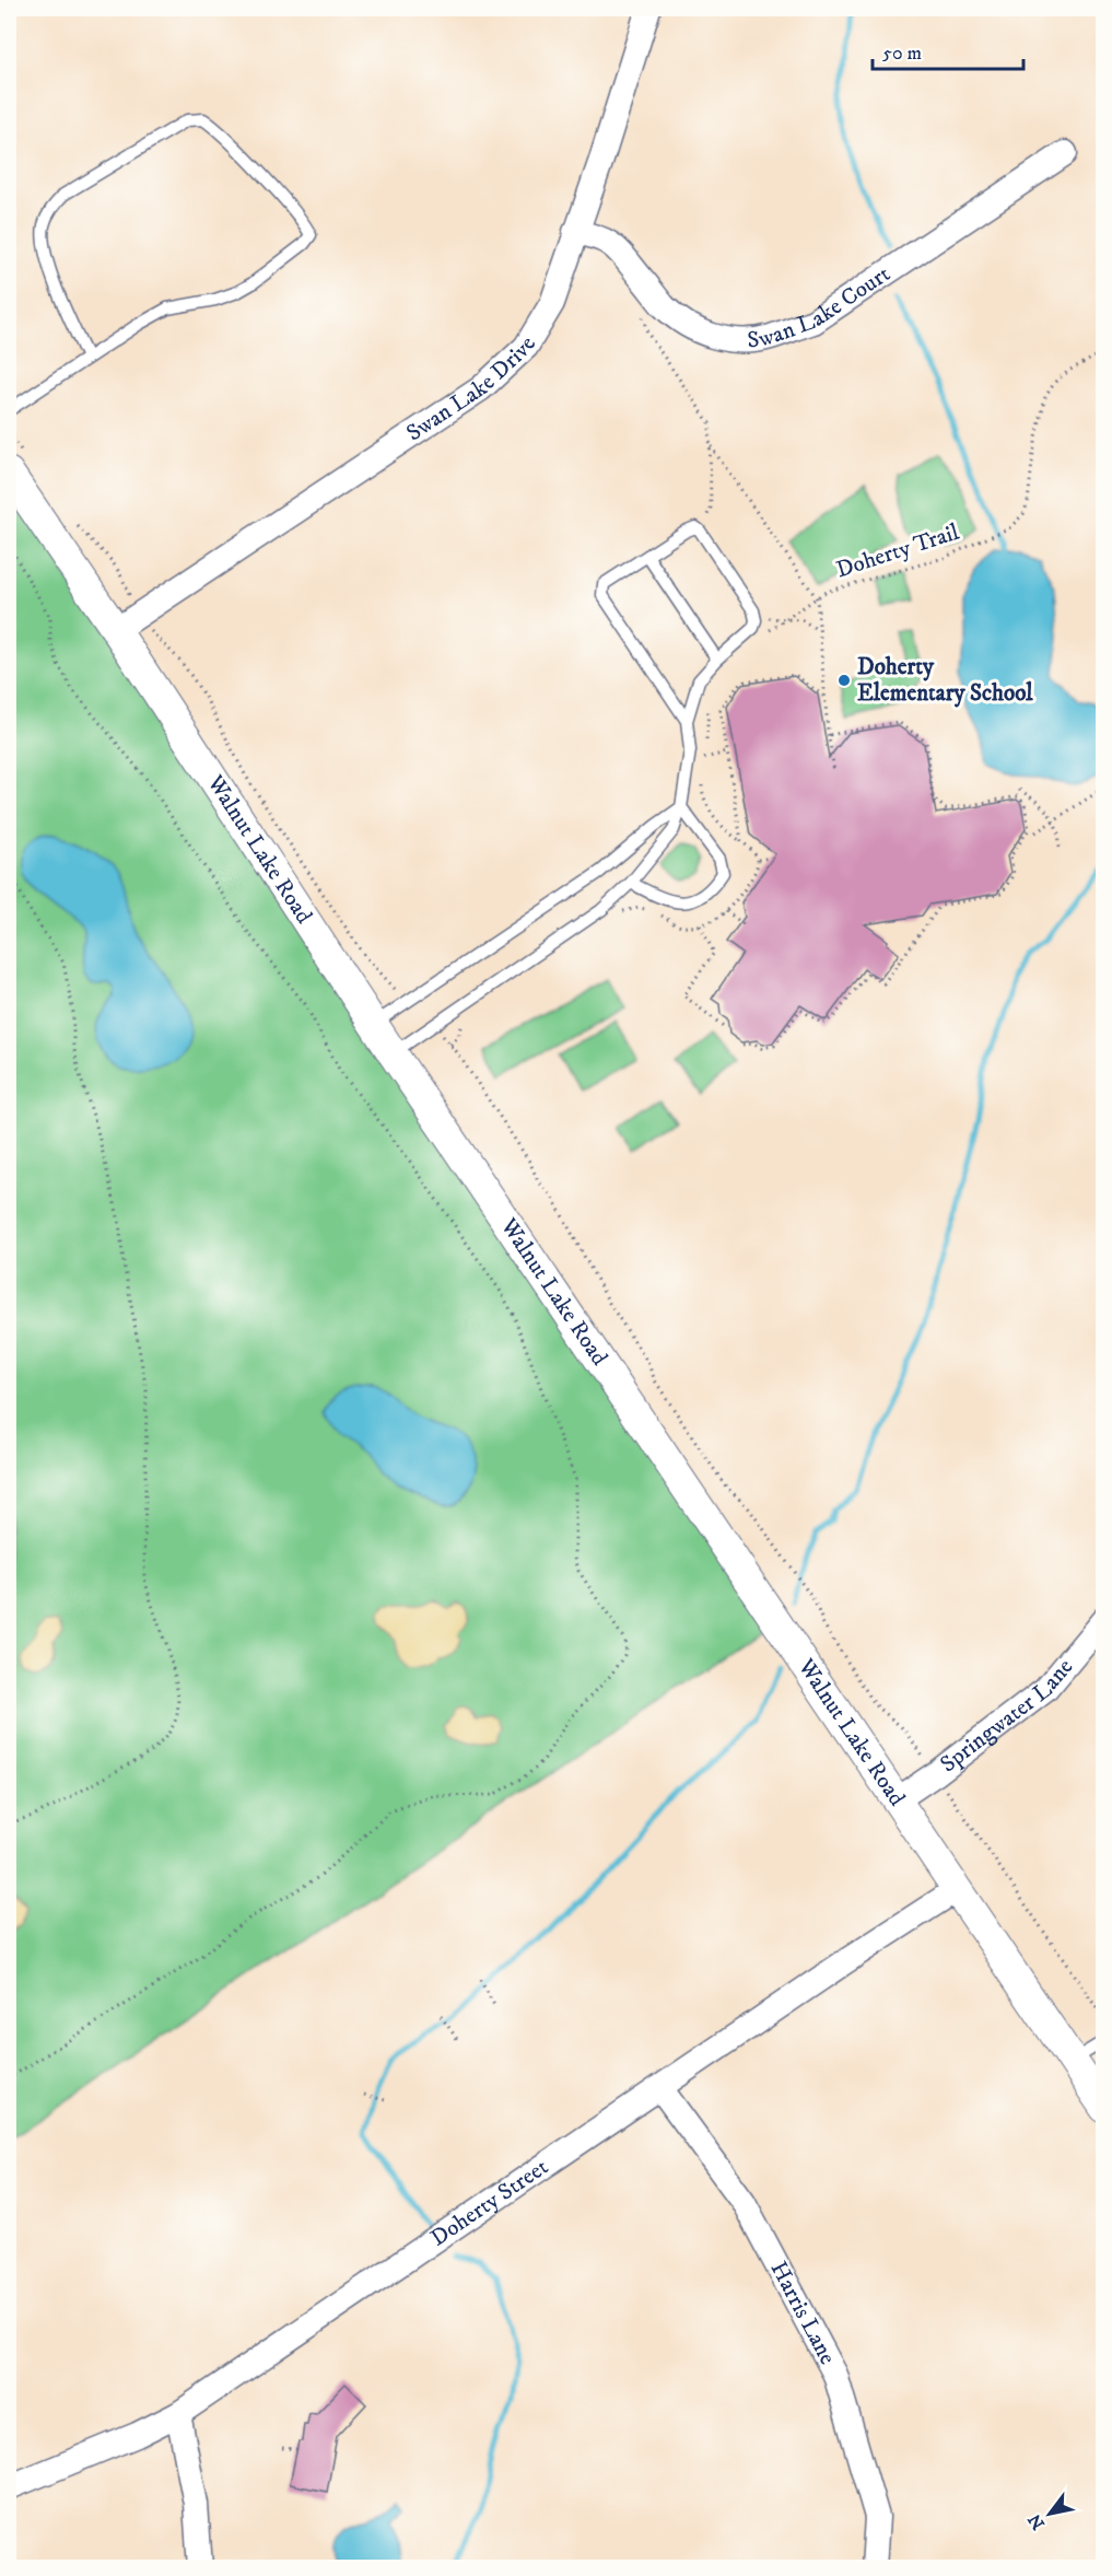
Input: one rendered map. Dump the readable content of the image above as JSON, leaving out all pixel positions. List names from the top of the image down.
{
  "streets": {
    "street": [
      "Swan Lake Court",
      "Swan Lake Drive",
      "Walnut Lake Road",
      "Springwater Lane",
      "Doherty Street",
      "Harris Lane"
    ],
    "path": ["Doherty Trail"]
  },
  "crossings": [
    ["Swan Lake Court", "Swan Lake Drive"],
    ["Swan Lake Drive", "Walnut Lake Road"],
    ["Walnut Lake Road", "Springwater Lane"],
    ["Walnut Lake Road", "Doherty Street"],
    ["Doherty Street", "Harris Lane"]
  ],
  "places": ["Doherty Elementary School"],
  "scale_bar": "50 m",
  "north": "bottom left"
}
